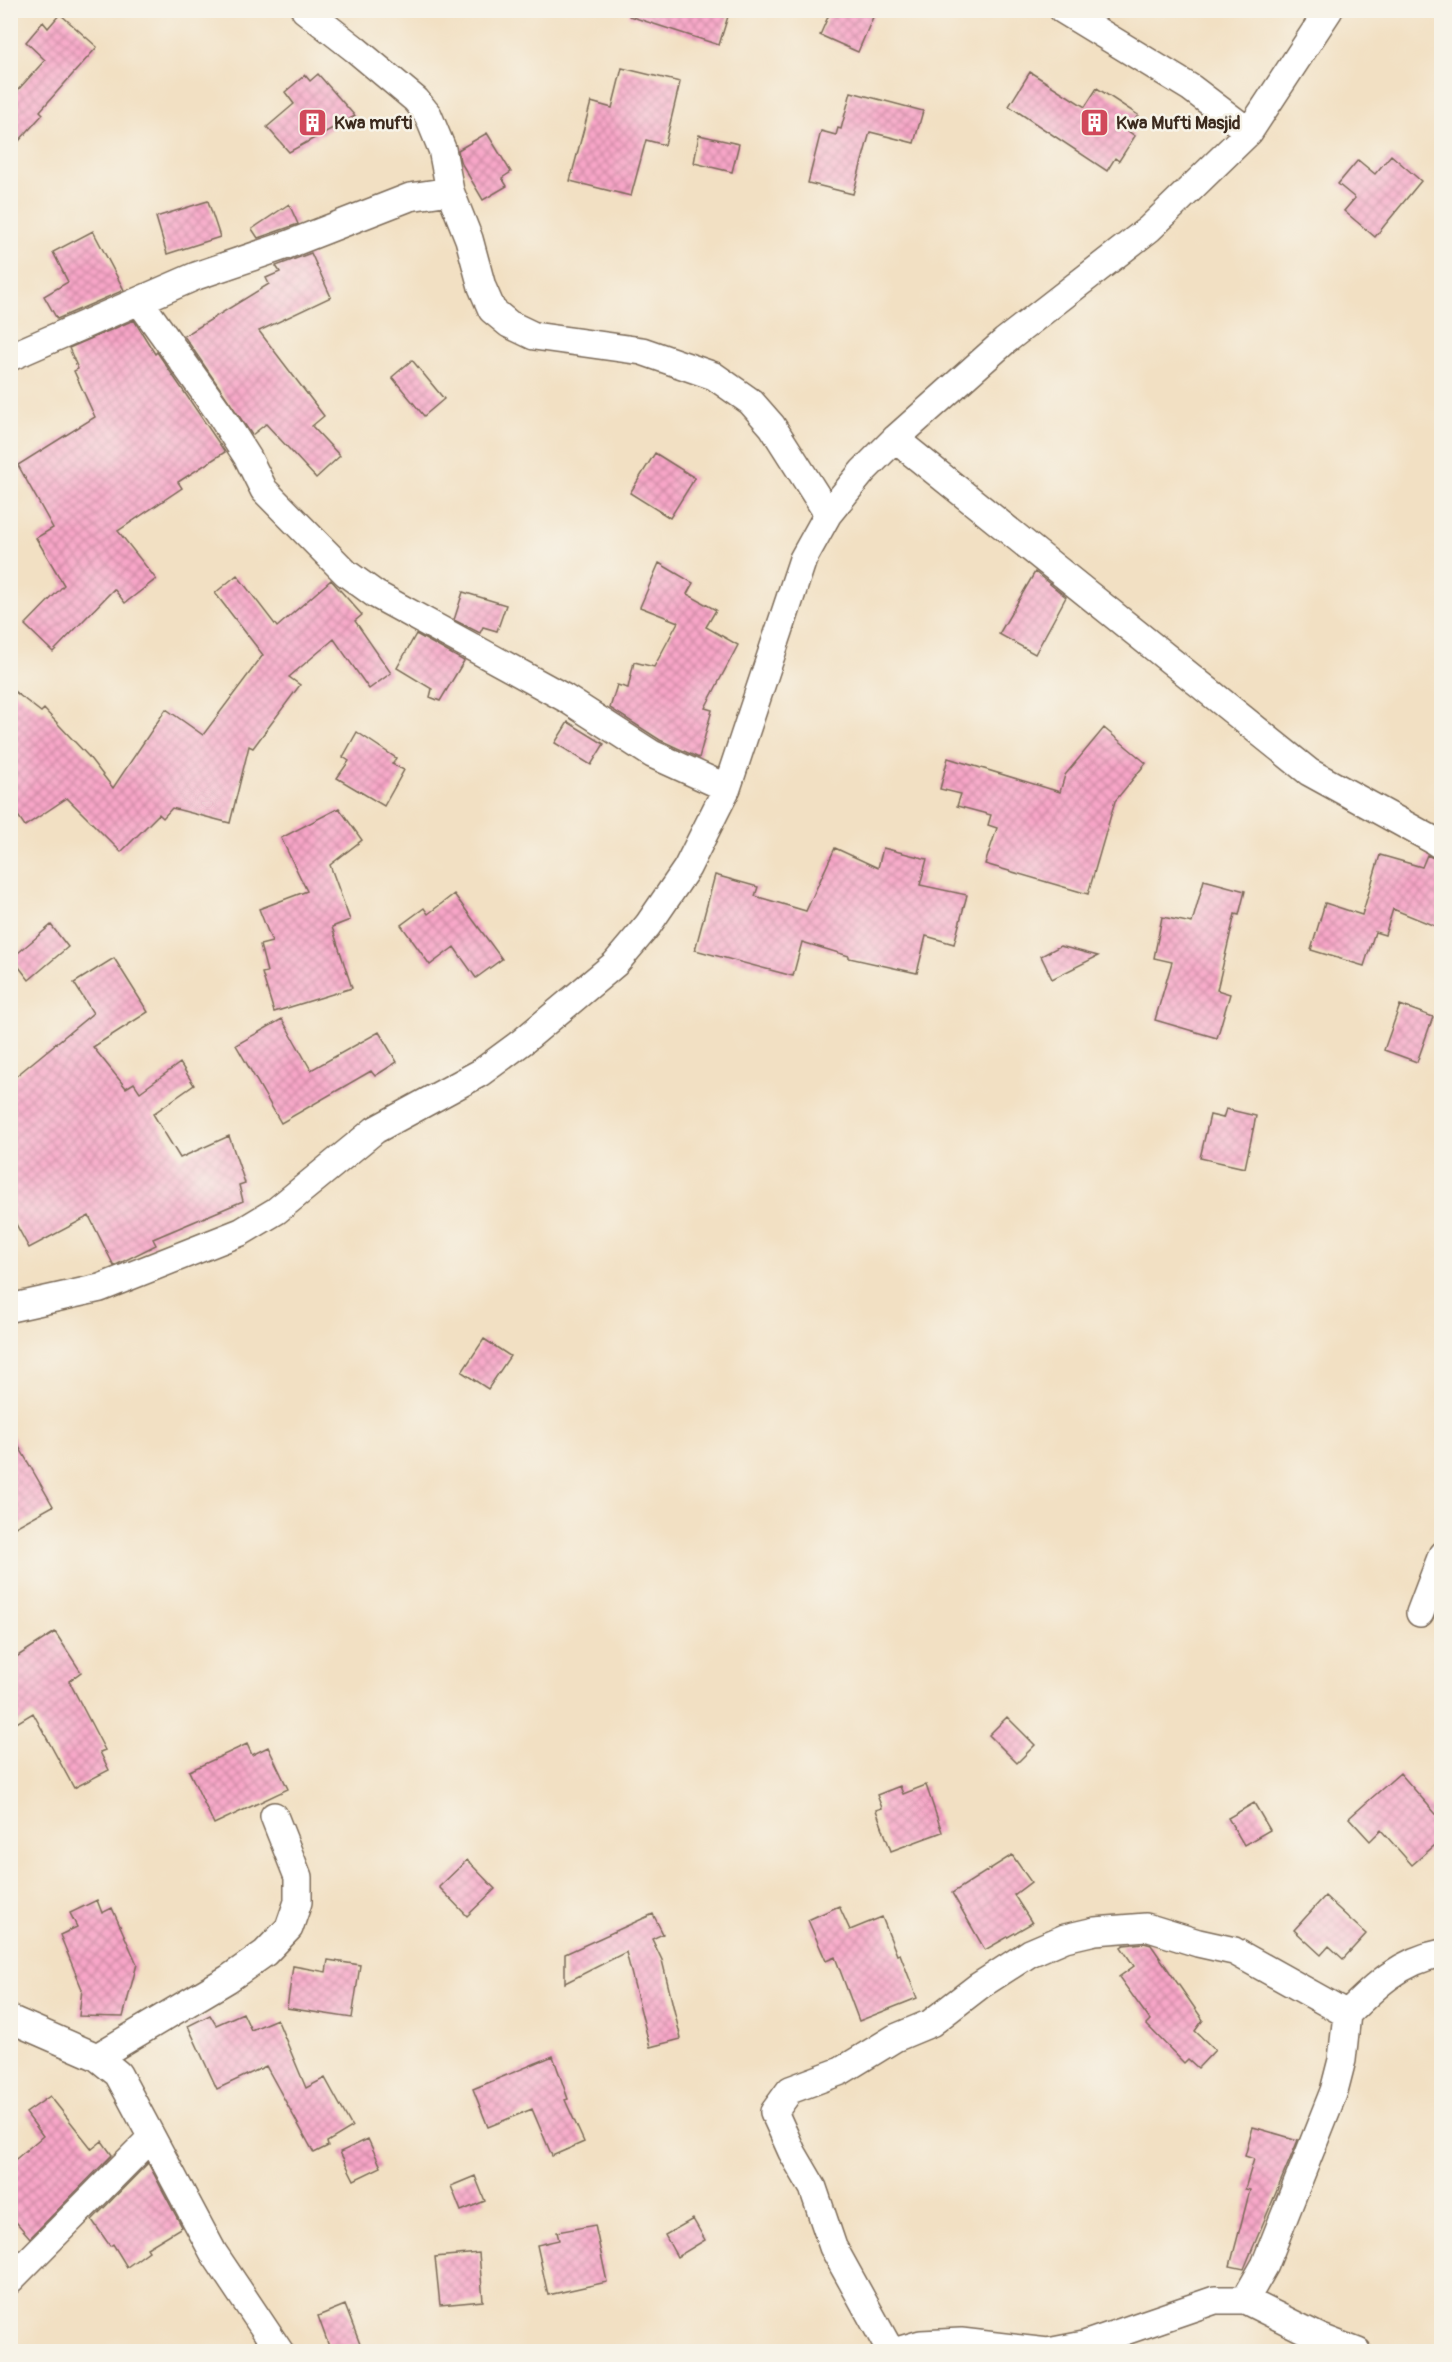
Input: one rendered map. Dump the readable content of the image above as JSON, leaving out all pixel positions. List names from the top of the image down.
{
  "places": {
    "building": ["Kwa mufti", "Kwa Mufti Masjid"]
  }
}
